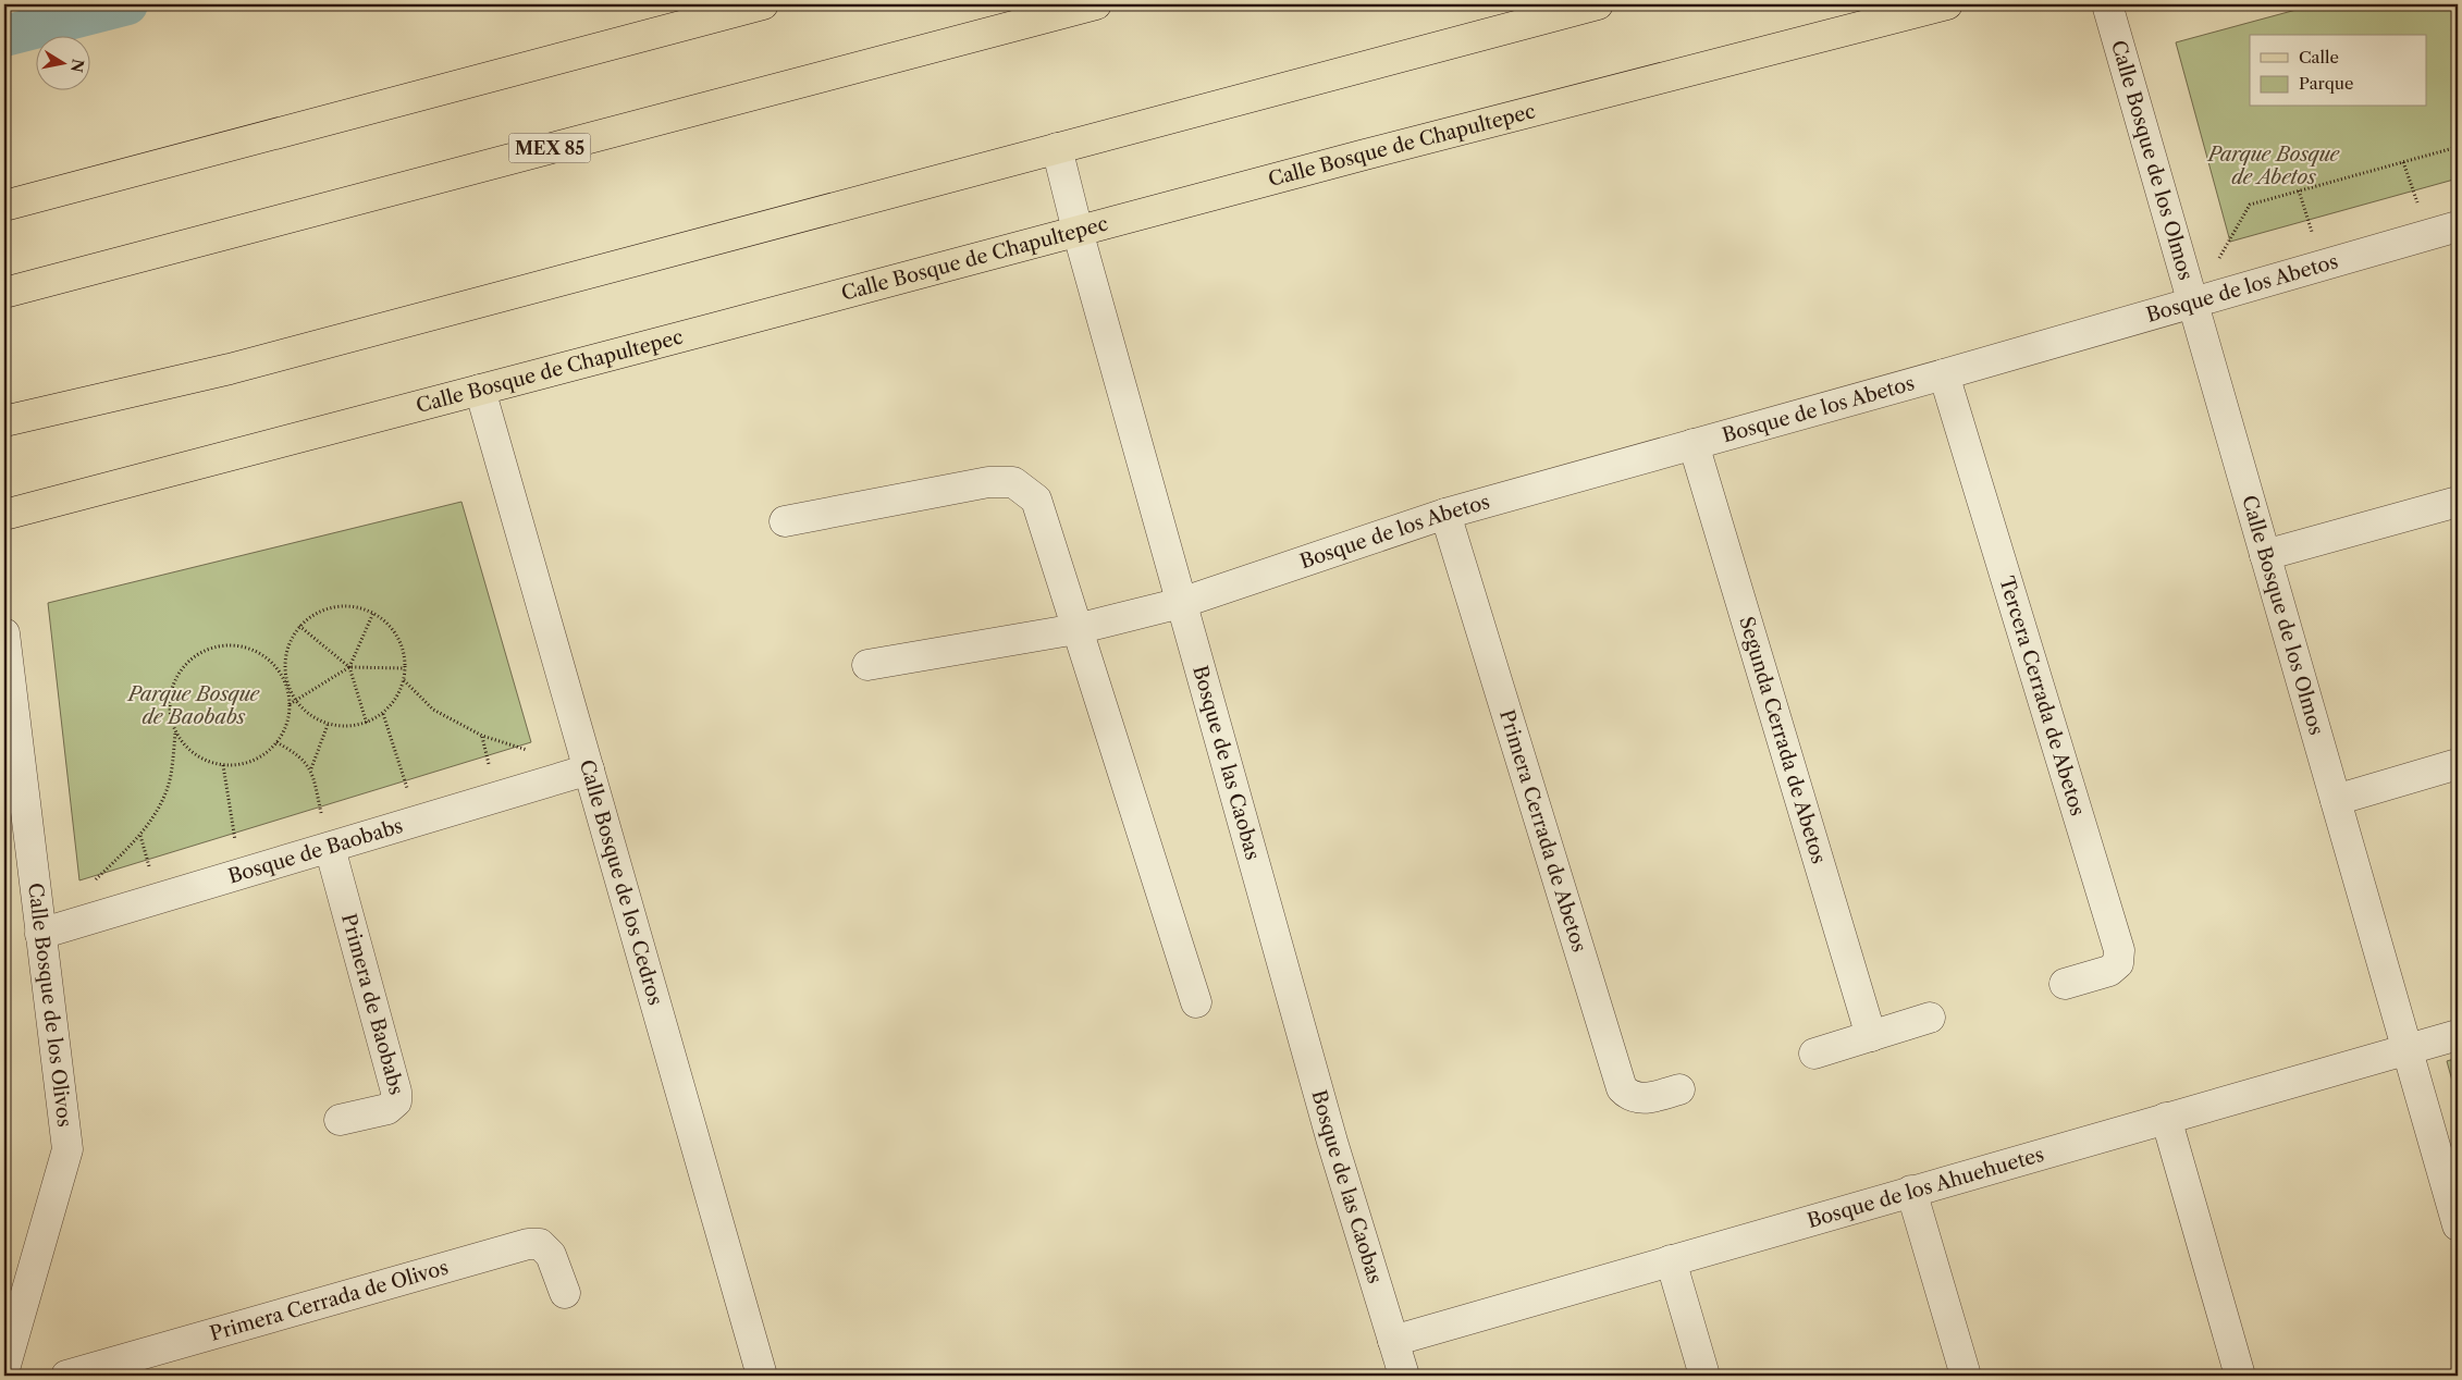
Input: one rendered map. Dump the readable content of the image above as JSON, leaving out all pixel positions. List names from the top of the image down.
{
  "streets": {
    "main road": ["Calle Bosque de Chapultepec", "MEX 85"],
    "street": [
      "Calle Bosque de los Olmos",
      "Bosque de los Abetos",
      "Tercera Cerrada de Abetos",
      "Segunda Cerrada de Abetos",
      "Bosque de las Caobas",
      "Primera Cerrada de Abetos",
      "Bosque de Baobabs",
      "Calle Bosque de los Cedros",
      "Primera de Baobabs",
      "Calle Bosque de los Olivos",
      "Bosque de los Ahuehuetes",
      "Primera Cerrada de Olivos"
    ]
  },
  "crossings": [
    ["Calle Bosque de Chapultepec", "Bosque de las Caobas"],
    ["Calle Bosque de Chapultepec", "Calle Bosque de los Cedros"],
    ["Calle Bosque de los Olmos", "Bosque de los Abetos"],
    ["Calle Bosque de los Olmos", "Bosque de los Ahuehuetes"],
    ["Bosque de los Abetos", "Tercera Cerrada de Abetos"],
    ["Bosque de los Abetos", "Segunda Cerrada de Abetos"],
    ["Bosque de los Abetos", "Bosque de las Caobas"],
    ["Bosque de los Abetos", "Primera Cerrada de Abetos"],
    ["Bosque de las Caobas", "Bosque de los Ahuehuetes"],
    ["Bosque de Baobabs", "Calle Bosque de los Cedros"],
    ["Bosque de Baobabs", "Primera de Baobabs"],
    ["Bosque de Baobabs", "Calle Bosque de los Olivos"]
  ],
  "parks": ["Parque Bosque de Abetos", "Parque Bosque de Baobabs"],
  "legend": ["Calle", "Parque"],
  "north": "right"
}
